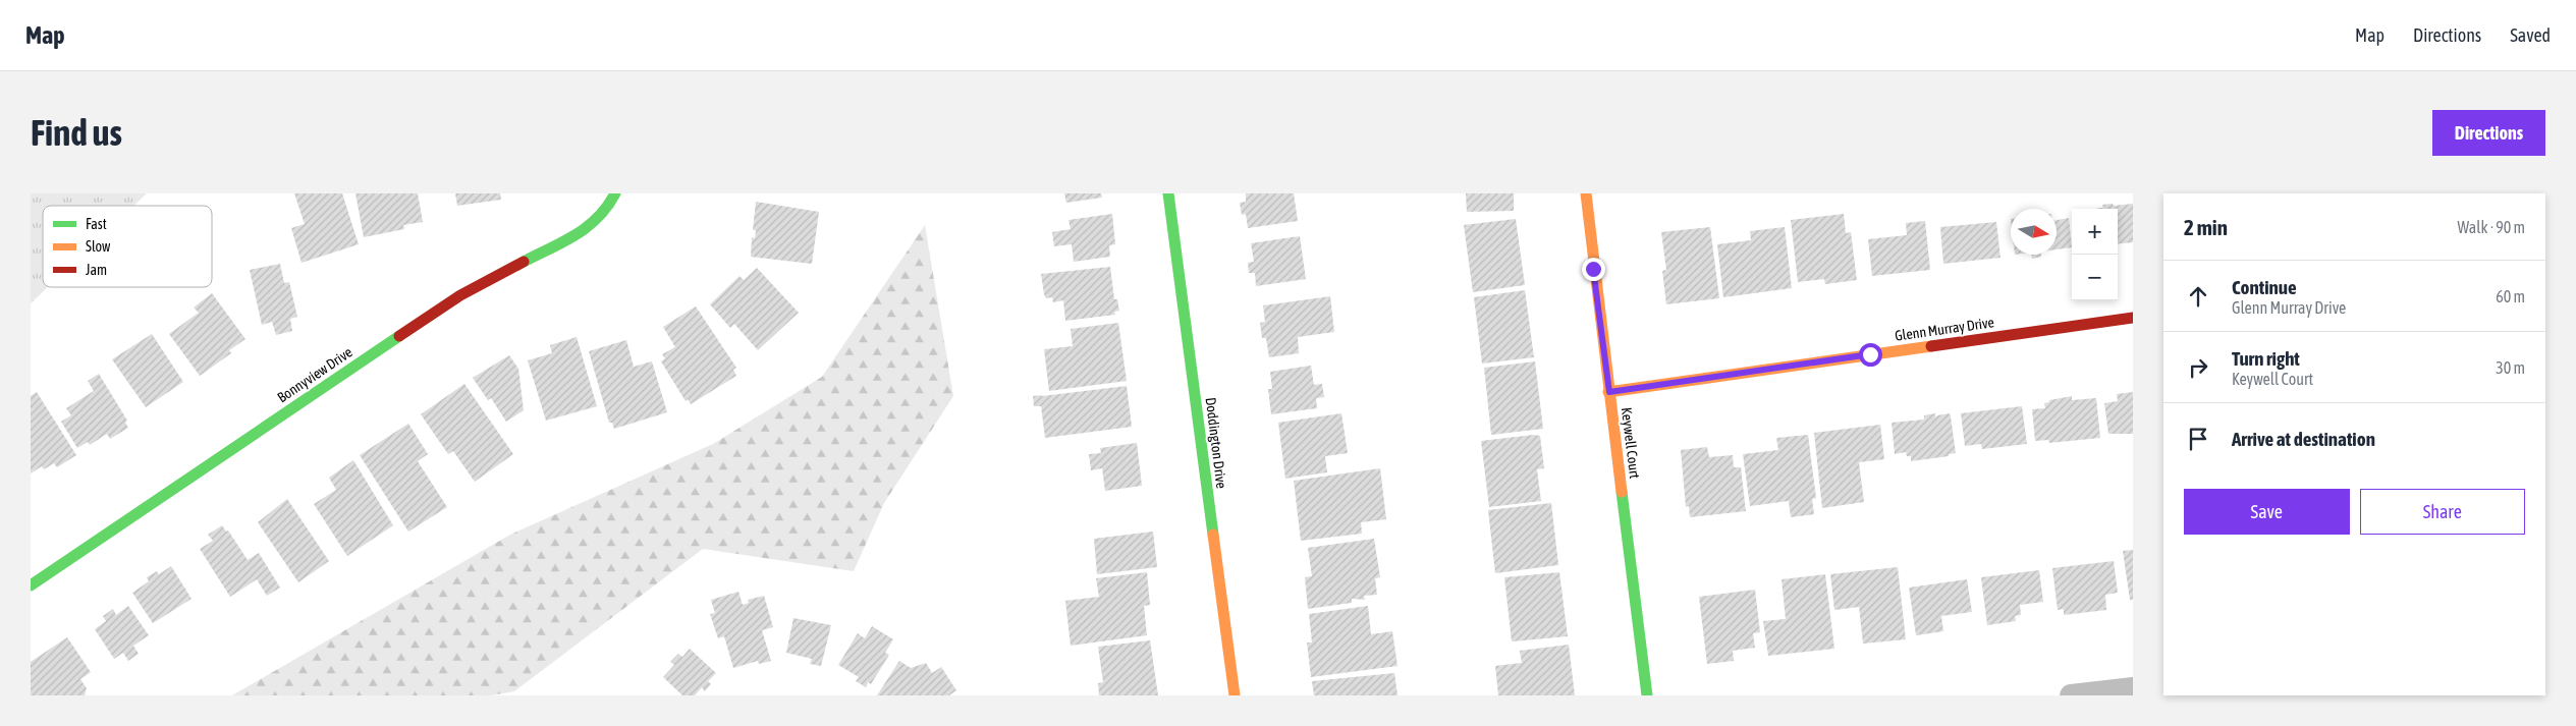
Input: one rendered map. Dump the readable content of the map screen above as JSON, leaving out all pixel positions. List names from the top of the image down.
{
  "streets": {
    "street": [
      "Glenn Murray Drive",
      "Bonnyview Drive",
      "Doddington Drive",
      "Keywell Court"
    ]
  },
  "crossings": [
    ["Glenn Murray Drive", "Keywell Court"]
  ],
  "legend": ["Fast", "Slow", "Jam"],
  "north": "right",
  "page": {
    "header": "Map",
    "nav": ["Map", "Directions", "Saved"],
    "buttons": [
      "Directions",
      ["Save", "Share"]
    ],
    "title": "Find us",
    "heading": ["2 min", "Walk · 90 m"],
    "map_buttons": ["+", "−"],
    "list": [
      ["Continue", "Glenn Murray Drive", "60 m"],
      ["Turn right", "Keywell Court", "30 m"],
      "Arrive at destination"
    ]
  }
}
